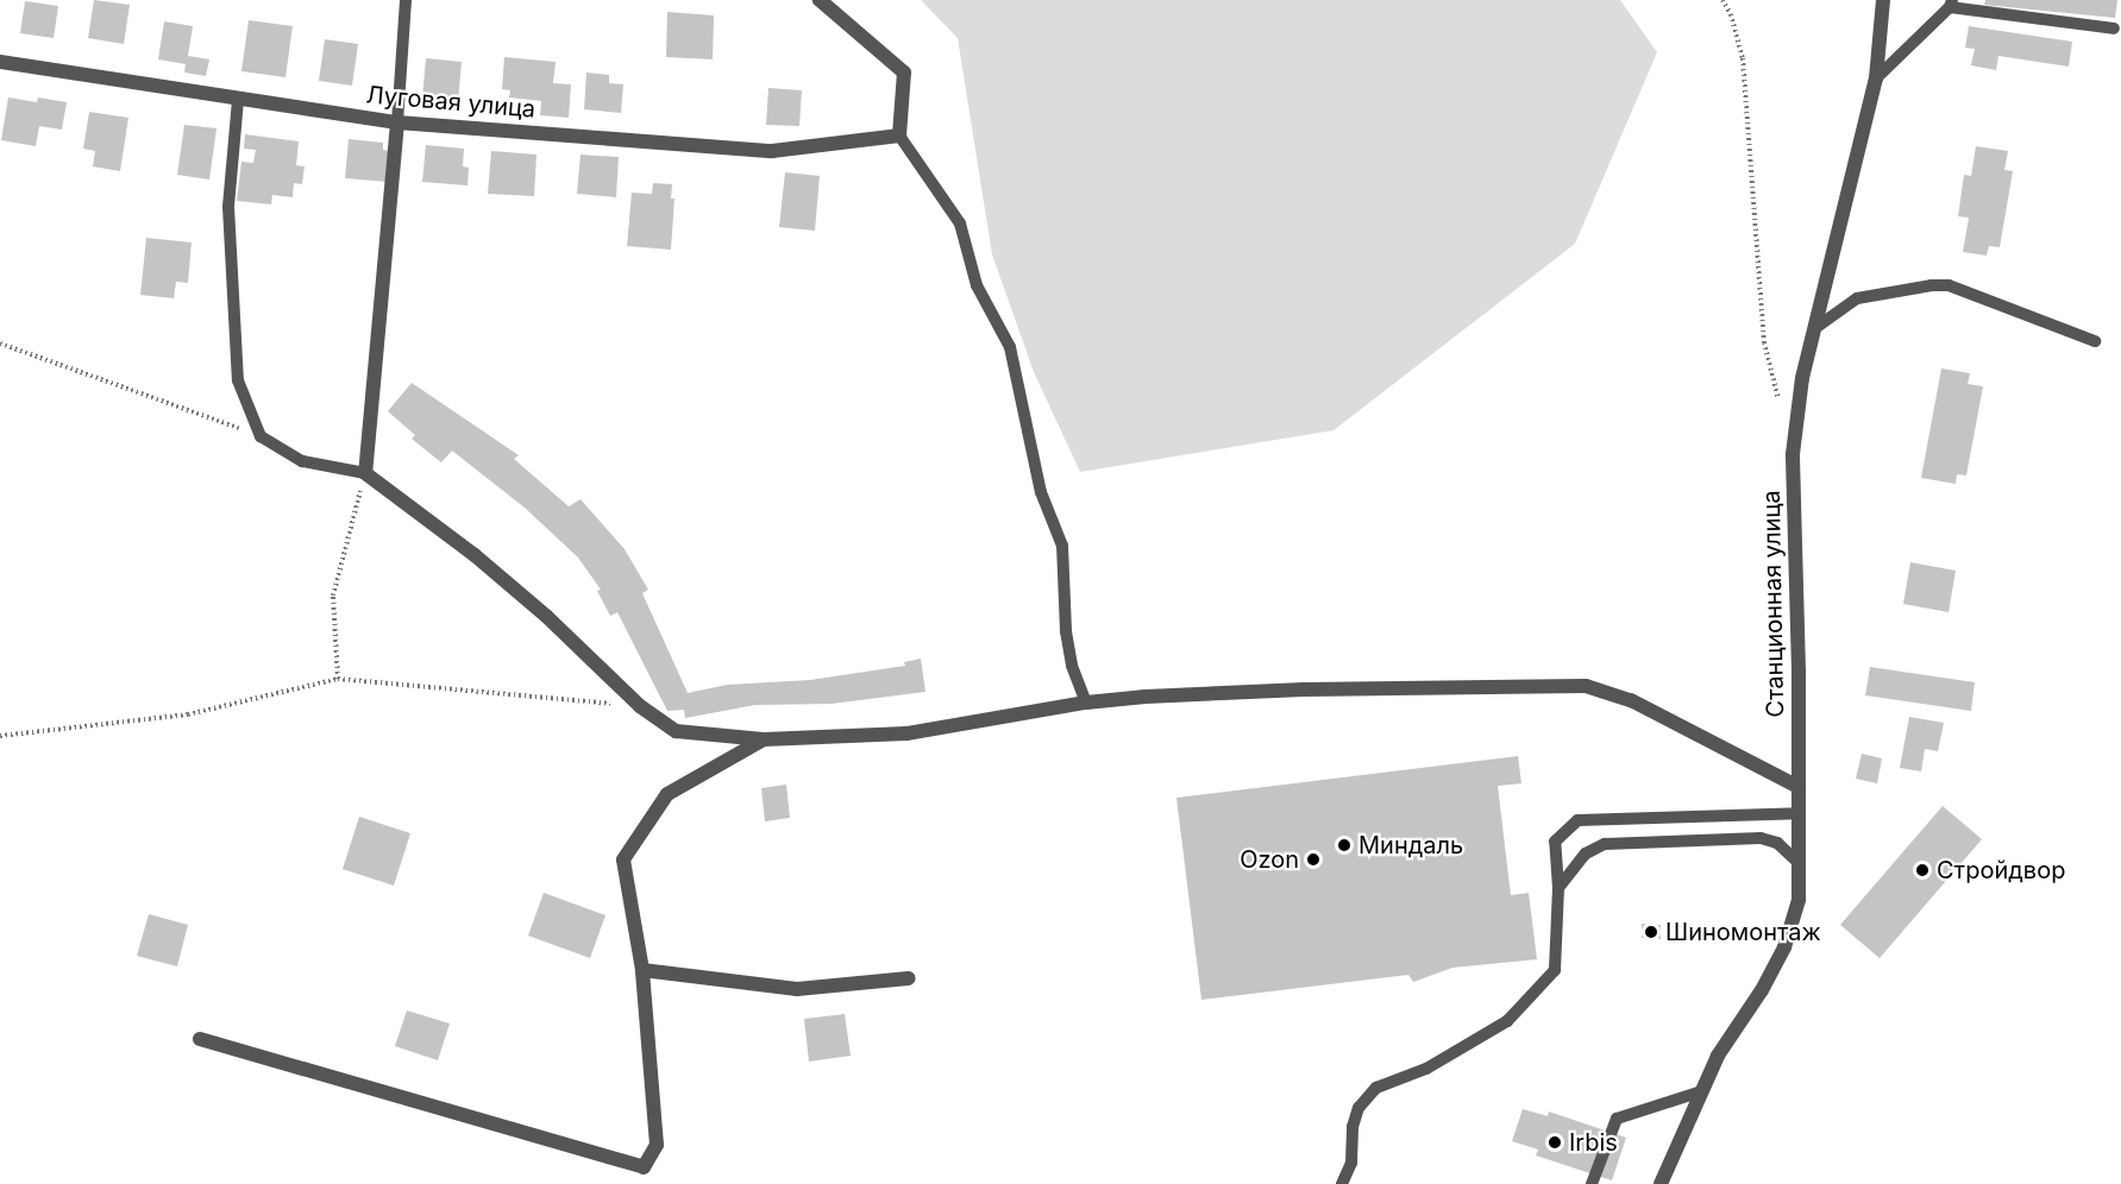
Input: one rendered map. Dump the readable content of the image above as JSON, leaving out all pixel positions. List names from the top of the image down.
{
  "streets": {
    "street": ["Луговая улица", "Станционная улица"]
  },
  "places": [
    "Миндаль",
    "Ozon",
    "Стройдвор",
    "Шиномонтаж",
    "Irbis"
  ]
}
